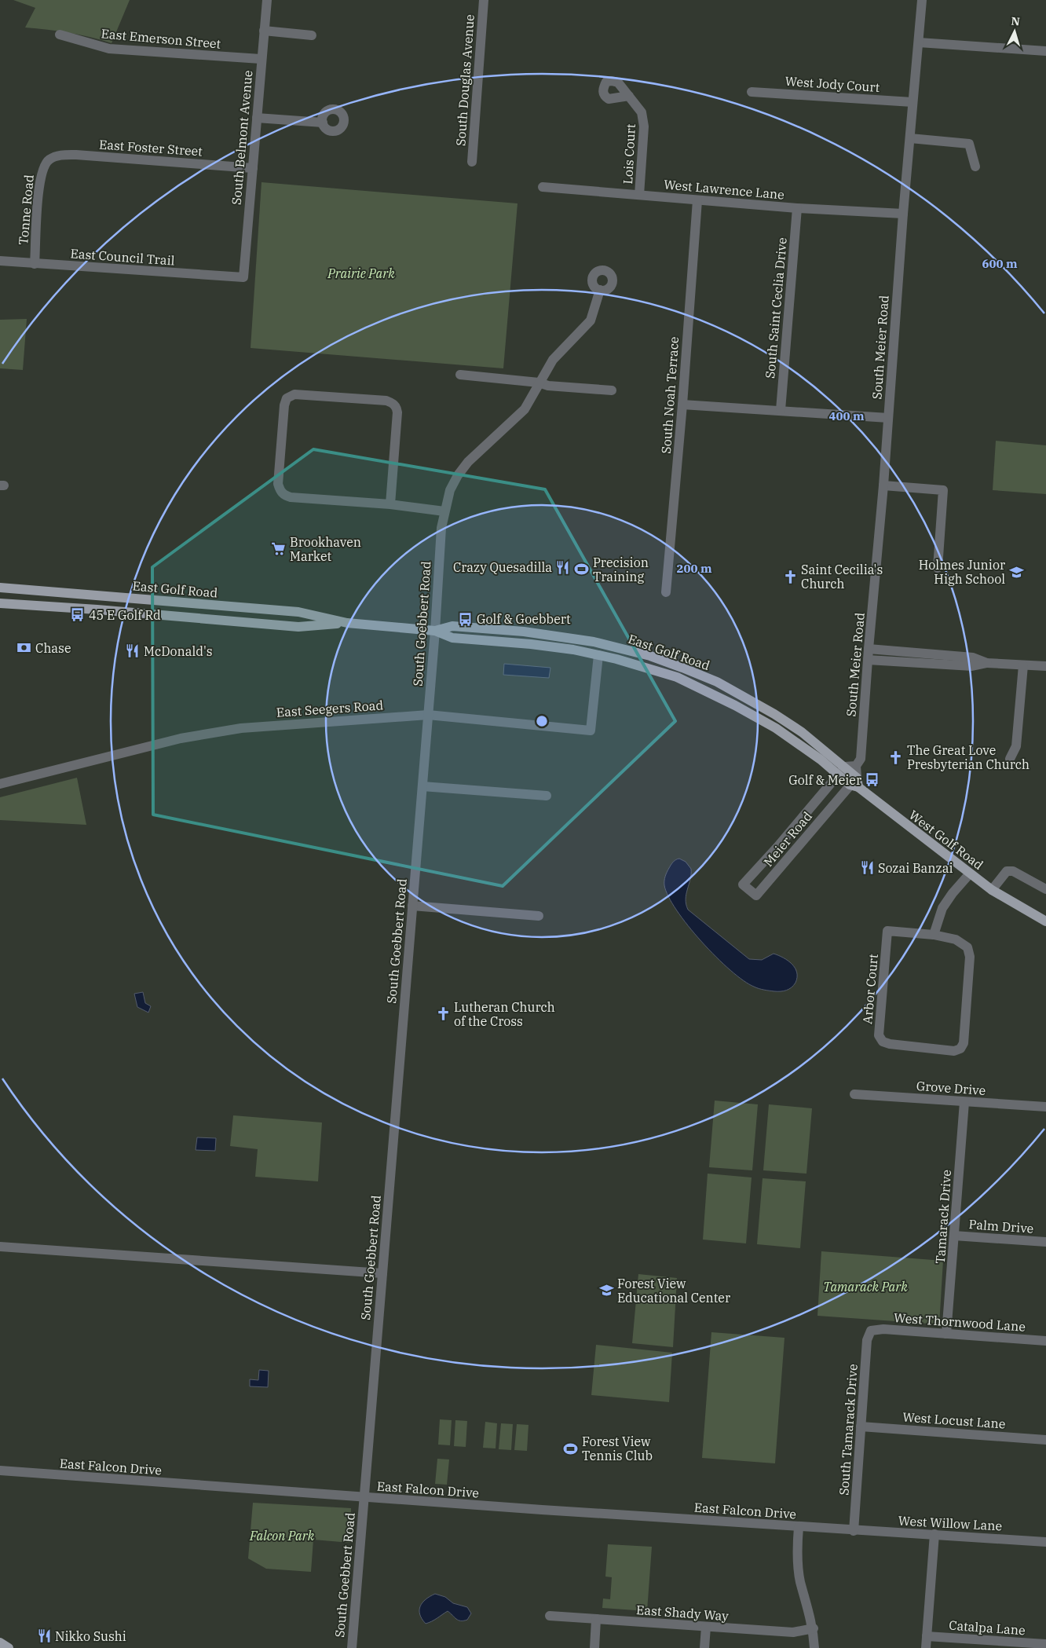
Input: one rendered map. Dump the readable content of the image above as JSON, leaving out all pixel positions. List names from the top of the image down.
{
  "streets": {
    "main road": ["East Golf Road", "West Golf Road"],
    "street": [
      "East Emerson Street",
      "South Douglas Avenue",
      "West Jody Court",
      "South Belmont Avenue",
      "East Foster Street",
      "Lois Court",
      "West Lawrence Lane",
      "Tonne Road",
      "East Council Trail",
      "South Saint Ceclia Drive",
      "South Meier Road",
      "South Noah Terrace",
      "South Goebbert Road",
      "East Seegers Road",
      "Meier Road",
      "Arbor Court",
      "Grove Drive",
      "Tamarack Drive",
      "Palm Drive",
      "West Thornwood Lane",
      "West Locust Lane",
      "South Tamarack Drive",
      "East Falcon Drive",
      "West Willow Lane",
      "East Shady Way",
      "Catalpa Lane"
    ]
  },
  "crossings": [
    ["East Emerson Street", "South Belmont Avenue"],
    ["West Jody Court", "South Meier Road"],
    ["South Belmont Avenue", "East Foster Street"],
    ["South Belmont Avenue", "East Council Trail"],
    ["East Foster Street", "Tonne Road"],
    ["Lois Court", "West Lawrence Lane"],
    ["West Lawrence Lane", "South Saint Ceclia Drive"],
    ["West Lawrence Lane", "South Meier Road"],
    ["West Lawrence Lane", "South Noah Terrace"],
    ["Tonne Road", "East Council Trail"],
    ["South Meier Road", "East Golf Road"],
    ["South Meier Road", "Meier Road"],
    ["East Golf Road", "South Goebbert Road"],
    ["East Golf Road", "East Seegers Road"],
    ["East Golf Road", "Meier Road"],
    ["East Golf Road", "West Golf Road"],
    ["South Goebbert Road", "East Seegers Road"],
    ["South Goebbert Road", "East Falcon Drive"],
    ["Grove Drive", "Tamarack Drive"],
    ["Tamarack Drive", "Palm Drive"],
    ["Tamarack Drive", "West Thornwood Lane"],
    ["West Thornwood Lane", "South Tamarack Drive"],
    ["West Locust Lane", "South Tamarack Drive"],
    ["South Tamarack Drive", "East Falcon Drive"],
    ["South Tamarack Drive", "West Willow Lane"],
    ["East Falcon Drive", "West Willow Lane"]
  ],
  "parks": ["Prairie Park", "Tamarack Park", "Falcon Park"],
  "places": {
    "supermarket": ["Brookhaven Market"],
    "restaurant": [
      "Crazy Quesadilla",
      "McDonald's",
      "Sozai Banzai",
      "Nikko Sushi"
    ],
    "sports": ["Precision Training", "Forest View Tennis Club"],
    "school or university": ["Holmes Junior High School", "Forest View Educational Center"],
    "church": ["Saint Cecilia's Church", "The Great Love Presbyterian Church", "Lutheran Church of the Cross"],
    "bus stop": ["45 E Golf Rd", "Golf & Goebbert", "Golf & Meier"],
    "bank": ["Chase"]
  },
  "north": "top",
  "rings": ["600 m", "400 m", "200 m"]
}
